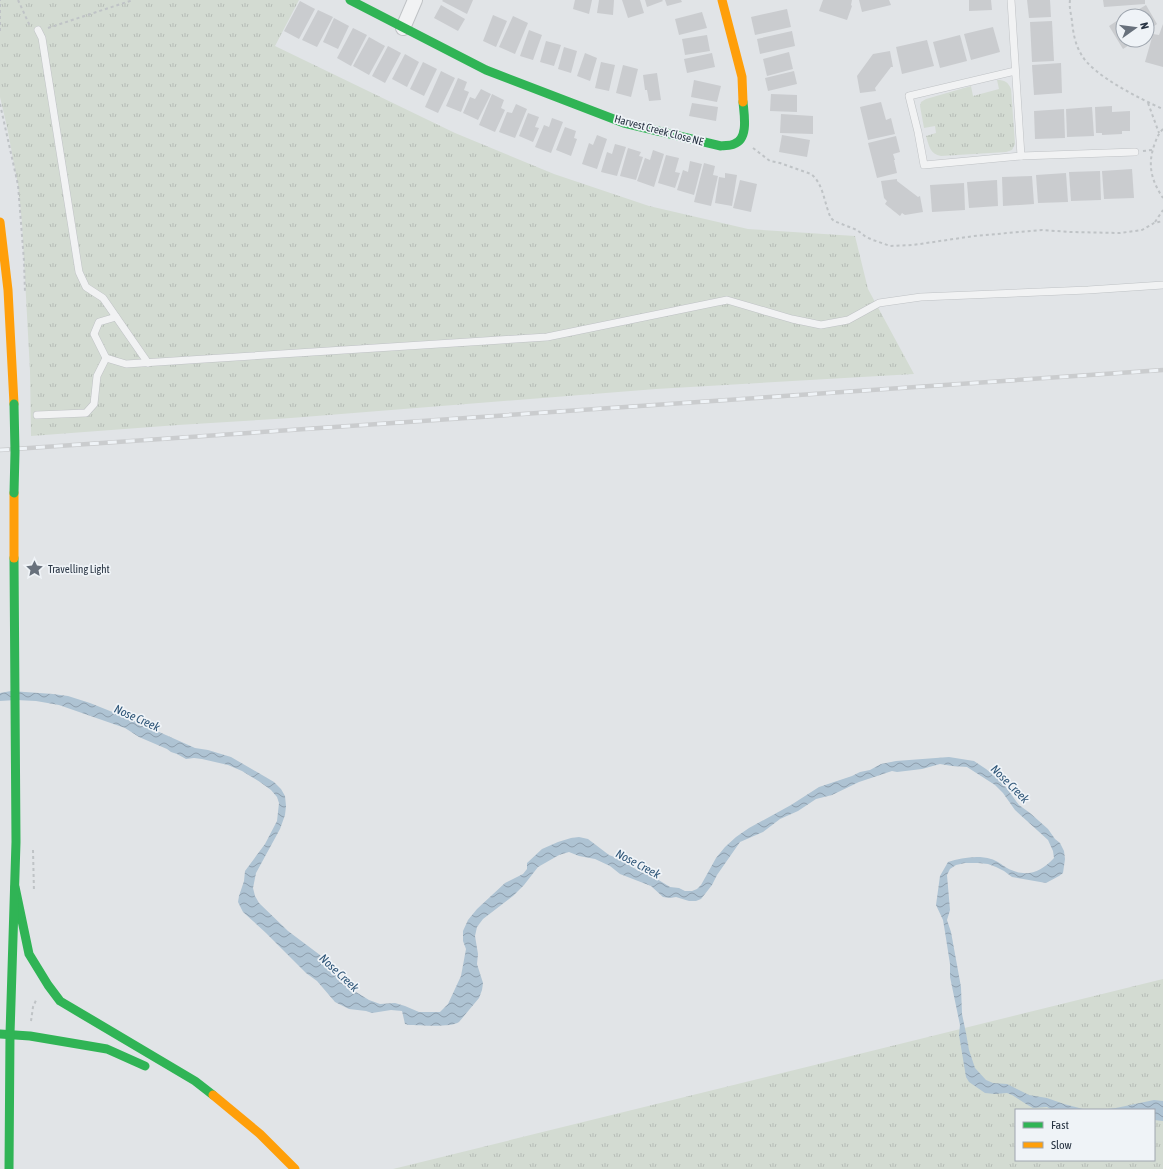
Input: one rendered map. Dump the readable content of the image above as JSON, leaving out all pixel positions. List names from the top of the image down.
{
  "streets": {
    "main road": ["Harvest Creek Close NE"]
  },
  "water": ["Nose Creek"],
  "places": {
    "place": ["Travelling Light"]
  },
  "legend": ["Fast", "Slow"],
  "north": "right"
}
